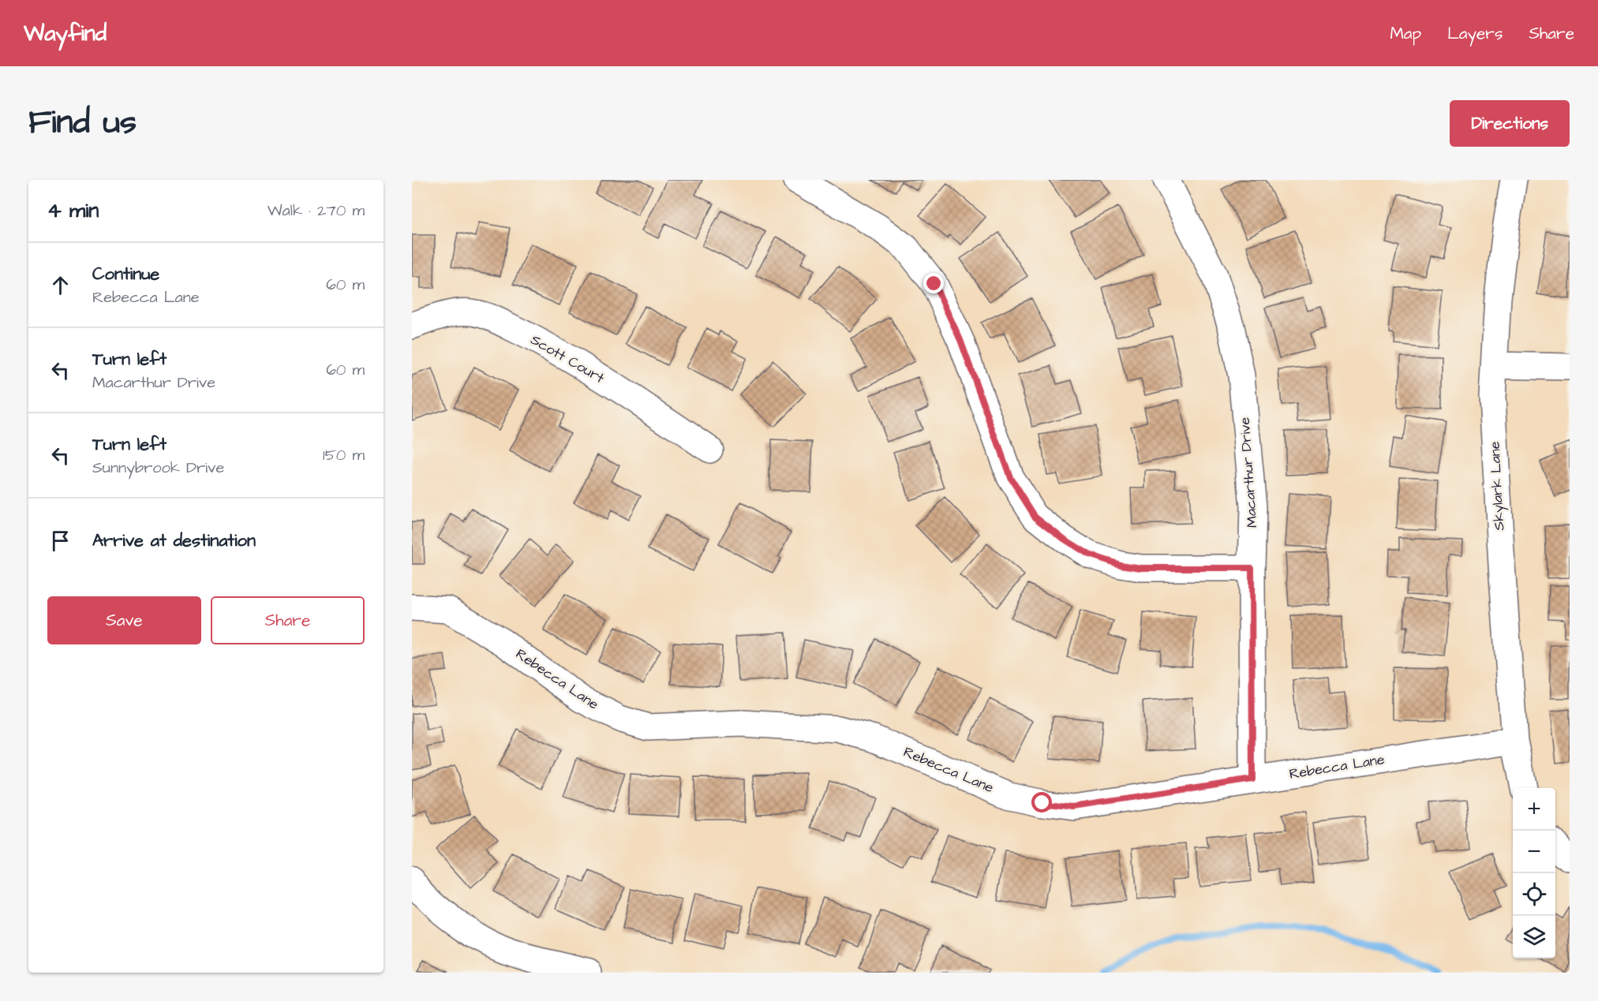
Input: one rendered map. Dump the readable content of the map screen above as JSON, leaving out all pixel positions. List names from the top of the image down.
{
  "streets": {
    "street": [
      "Scott Court",
      "Macarthur Drive",
      "Skylark Lane",
      "Rebecca Lane"
    ]
  },
  "crossings": [
    ["Macarthur Drive", "Rebecca Lane"],
    ["Skylark Lane", "Rebecca Lane"]
  ],
  "page": {
    "header": "Wayfind",
    "nav": ["Map", "Layers", "Share"],
    "title": "Find us",
    "buttons": [
      "Directions",
      ["Save", "Share"]
    ],
    "heading": ["4 min", "Walk · 270 m"],
    "list": [
      ["Continue", "Rebecca Lane", "60 m"],
      ["Turn left", "Macarthur Drive", "60 m"],
      ["Turn left", "Sunnybrook Drive", "150 m"],
      "Arrive at destination"
    ],
    "map_buttons": ["+", "−"]
  }
}
